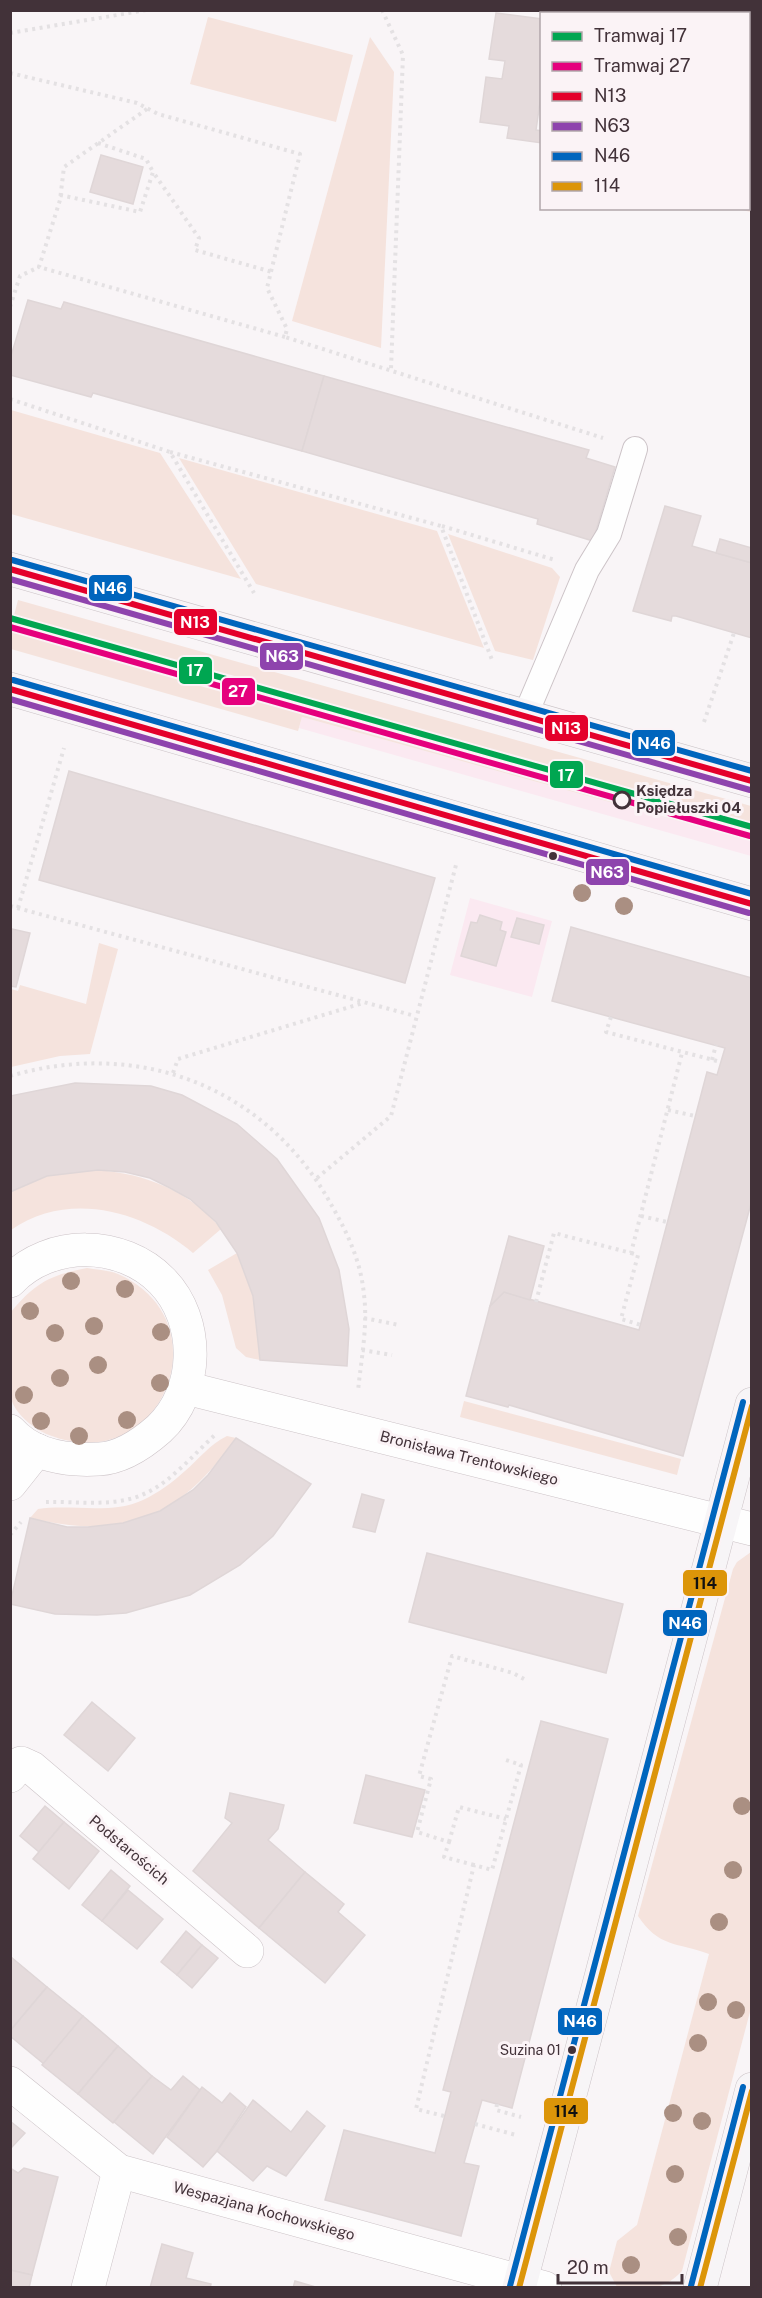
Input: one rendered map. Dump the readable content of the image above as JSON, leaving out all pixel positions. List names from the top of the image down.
{
  "streets": {
    "street": ["Bronisława Trentowskiego", "Podstarościch", "Wespazjana Kochowskiego"]
  },
  "places": ["Księdza Popiełuszki 04", "Suzina 01"],
  "lines": [
    "transit line N46",
    "transit line N13",
    "transit line N63",
    "tram line 17",
    "tram line 27",
    "transit line 114"
  ],
  "legend": [
    "Tramwaj 17",
    "Tramwaj 27",
    "N13",
    "N63",
    "N46",
    "114"
  ],
  "scale_bar": "20 m"
}
